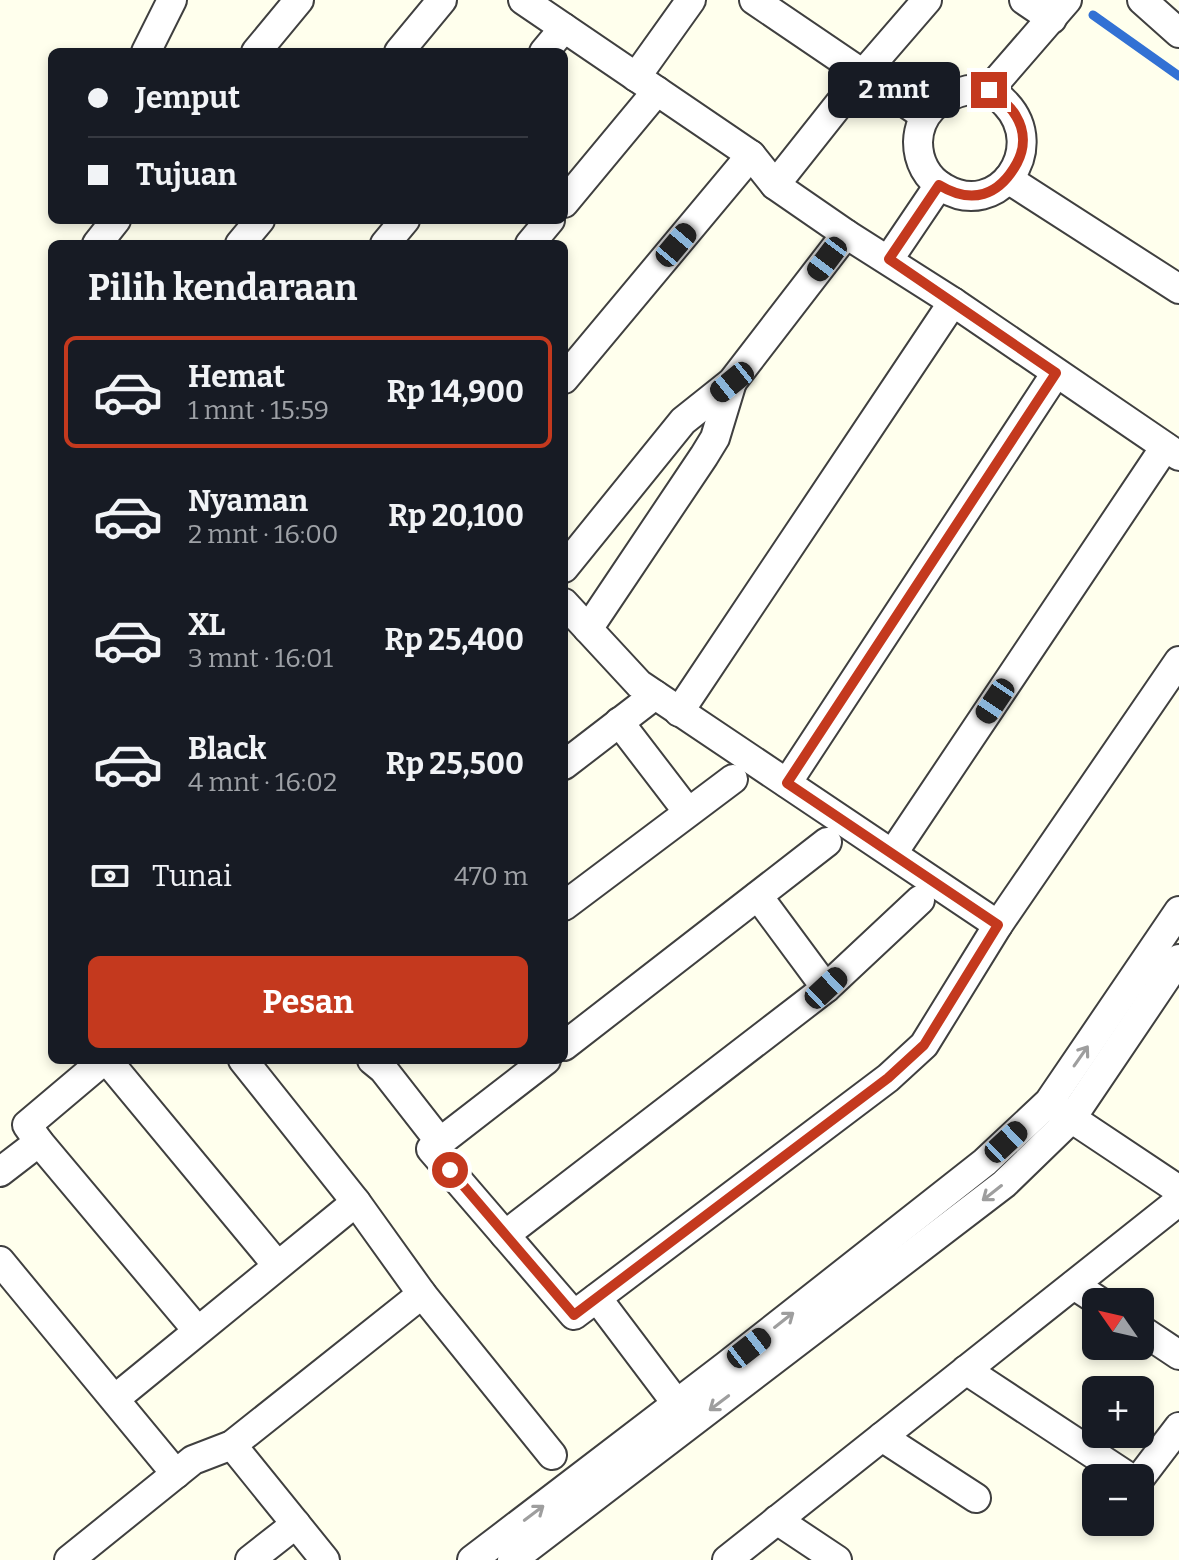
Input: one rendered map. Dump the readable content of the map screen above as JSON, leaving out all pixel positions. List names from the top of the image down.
{
  "north": "top left",
  "page": {
    "banner": ["Jemput", "Tujuan"],
    "bubble": "2 mnt",
    "heading": "Pilih kendaraan",
    "list": [
      {
        "name": "Hemat",
        "note": "1 mnt · 15:59",
        "value": "Rp 14,900"
      },
      {
        "name": "Nyaman",
        "note": "2 mnt · 16:00",
        "value": "Rp 20,100"
      },
      {
        "name": "XL",
        "note": "3 mnt · 16:01",
        "value": "Rp 25,400"
      },
      {
        "name": "Black",
        "note": "4 mnt · 16:02",
        "value": "Rp 25,500"
      }
    ],
    "pay": ["Tunai", "470 m"],
    "buttons": "Pesan",
    "map_buttons": ["+", "−"]
  }
}
